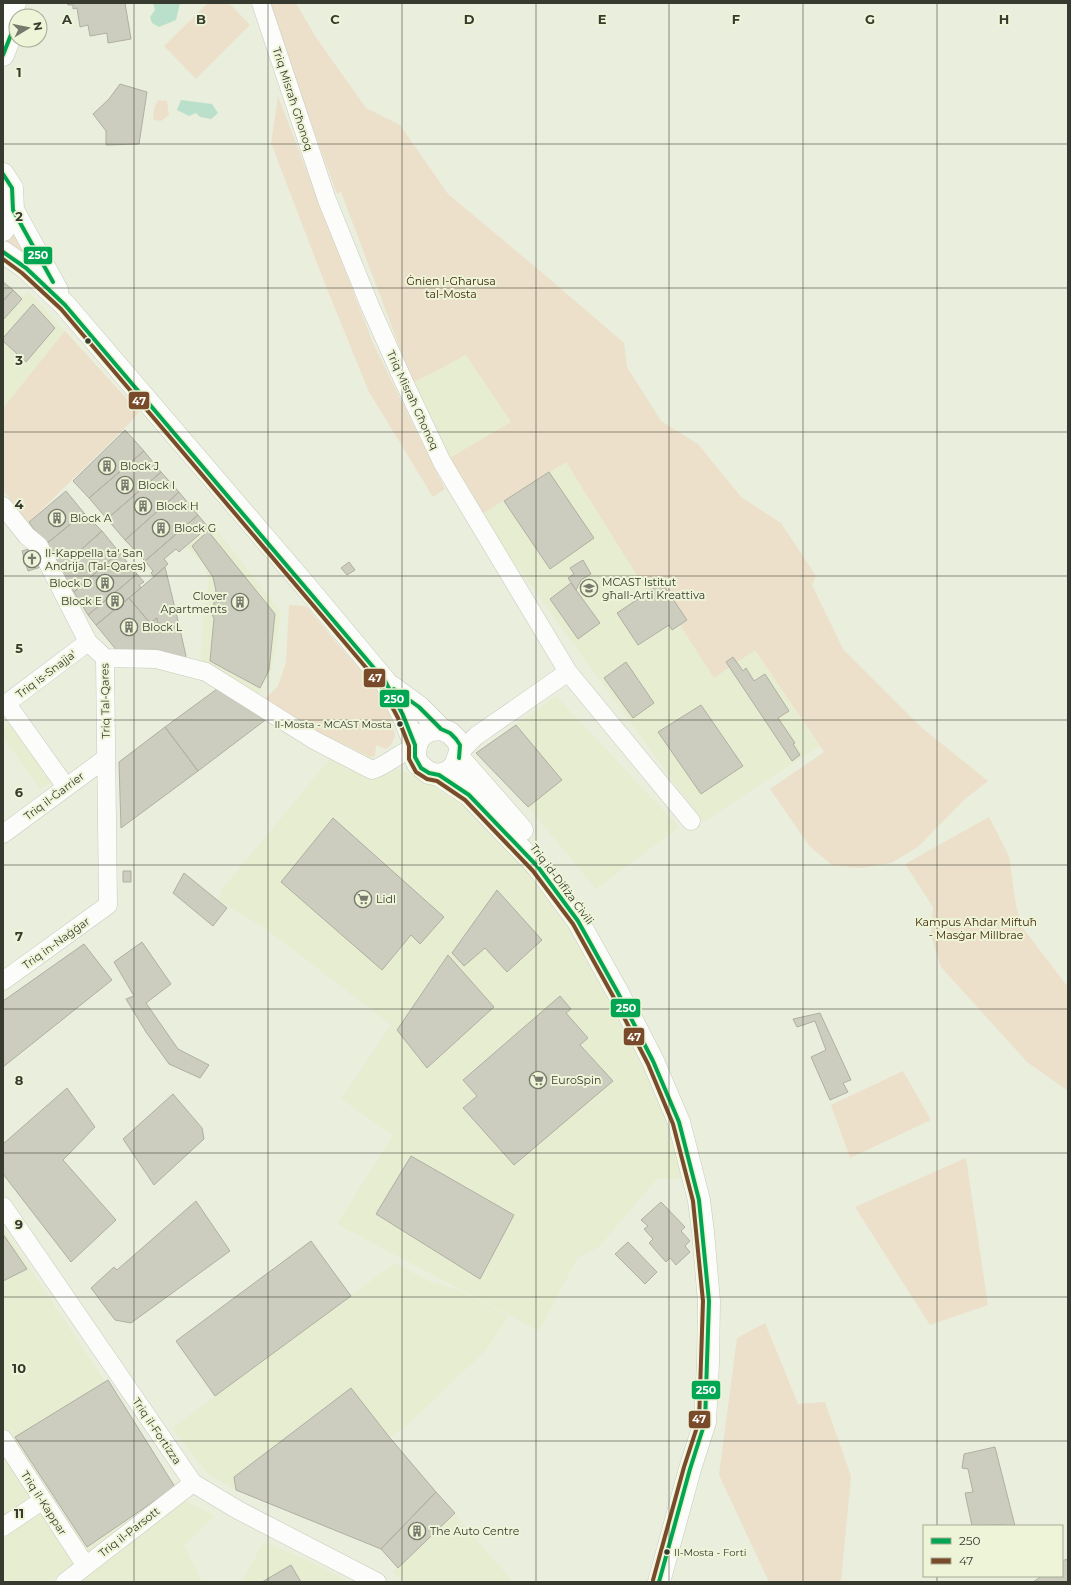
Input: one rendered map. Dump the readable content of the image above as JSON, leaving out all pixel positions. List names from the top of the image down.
{
  "streets": {
    "main road": ["Triq id-Difiża Ċivili"],
    "street": [
      "Triq Misraħ Għonoq",
      "Triq is-Snajja'",
      "Triq Tal-Qares",
      "Triq il-Ġarrier",
      "Triq in-Naġġar",
      "Triq il-Fortizza",
      "Triq il-Kappar",
      "Triq il-Parsott"
    ]
  },
  "crossings": [
    ["Triq is-Snajja'", "Triq Tal-Qares"],
    ["Triq Tal-Qares", "Triq il-Ġarrier"],
    ["Triq Tal-Qares", "Triq in-Naġġar"],
    ["Triq il-Fortizza", "Triq il-Parsott"],
    ["Triq il-Kappar", "Triq il-Parsott"]
  ],
  "parks": ["Ġnien l-Għarusa tal-Mosta", "Kampus Aħdar Miftuħ - Masġar Millbrae"],
  "places": {
    "building": [
      "Block J",
      "Block I",
      "Block H",
      "Block A",
      "Block G",
      "Block D",
      "Block E",
      "Clover Apartments",
      "Block L",
      "The Auto Centre"
    ],
    "church": ["Il-Kappella ta' San Andrija (Tal-Qares)"],
    "school or university": ["MCAST Istitut għall-Arti Kreattiva"],
    "other": ["Il-Mosta - MCAST Mosta", "Il-Mosta - Forti"],
    "supermarket": ["Lidl", "EuroSpin"]
  },
  "lines": ["transit line 250", "transit line 47"],
  "legend": ["250", "47"],
  "north": "right",
  "grid": {
    "columns": [
      "A",
      "B",
      "C",
      "D",
      "E",
      "F",
      "G",
      "H"
    ],
    "rows": [
      "1",
      "2",
      "3",
      "4",
      "5",
      "6",
      "7",
      "8",
      "9",
      "10",
      "11"
    ]
  }
}
